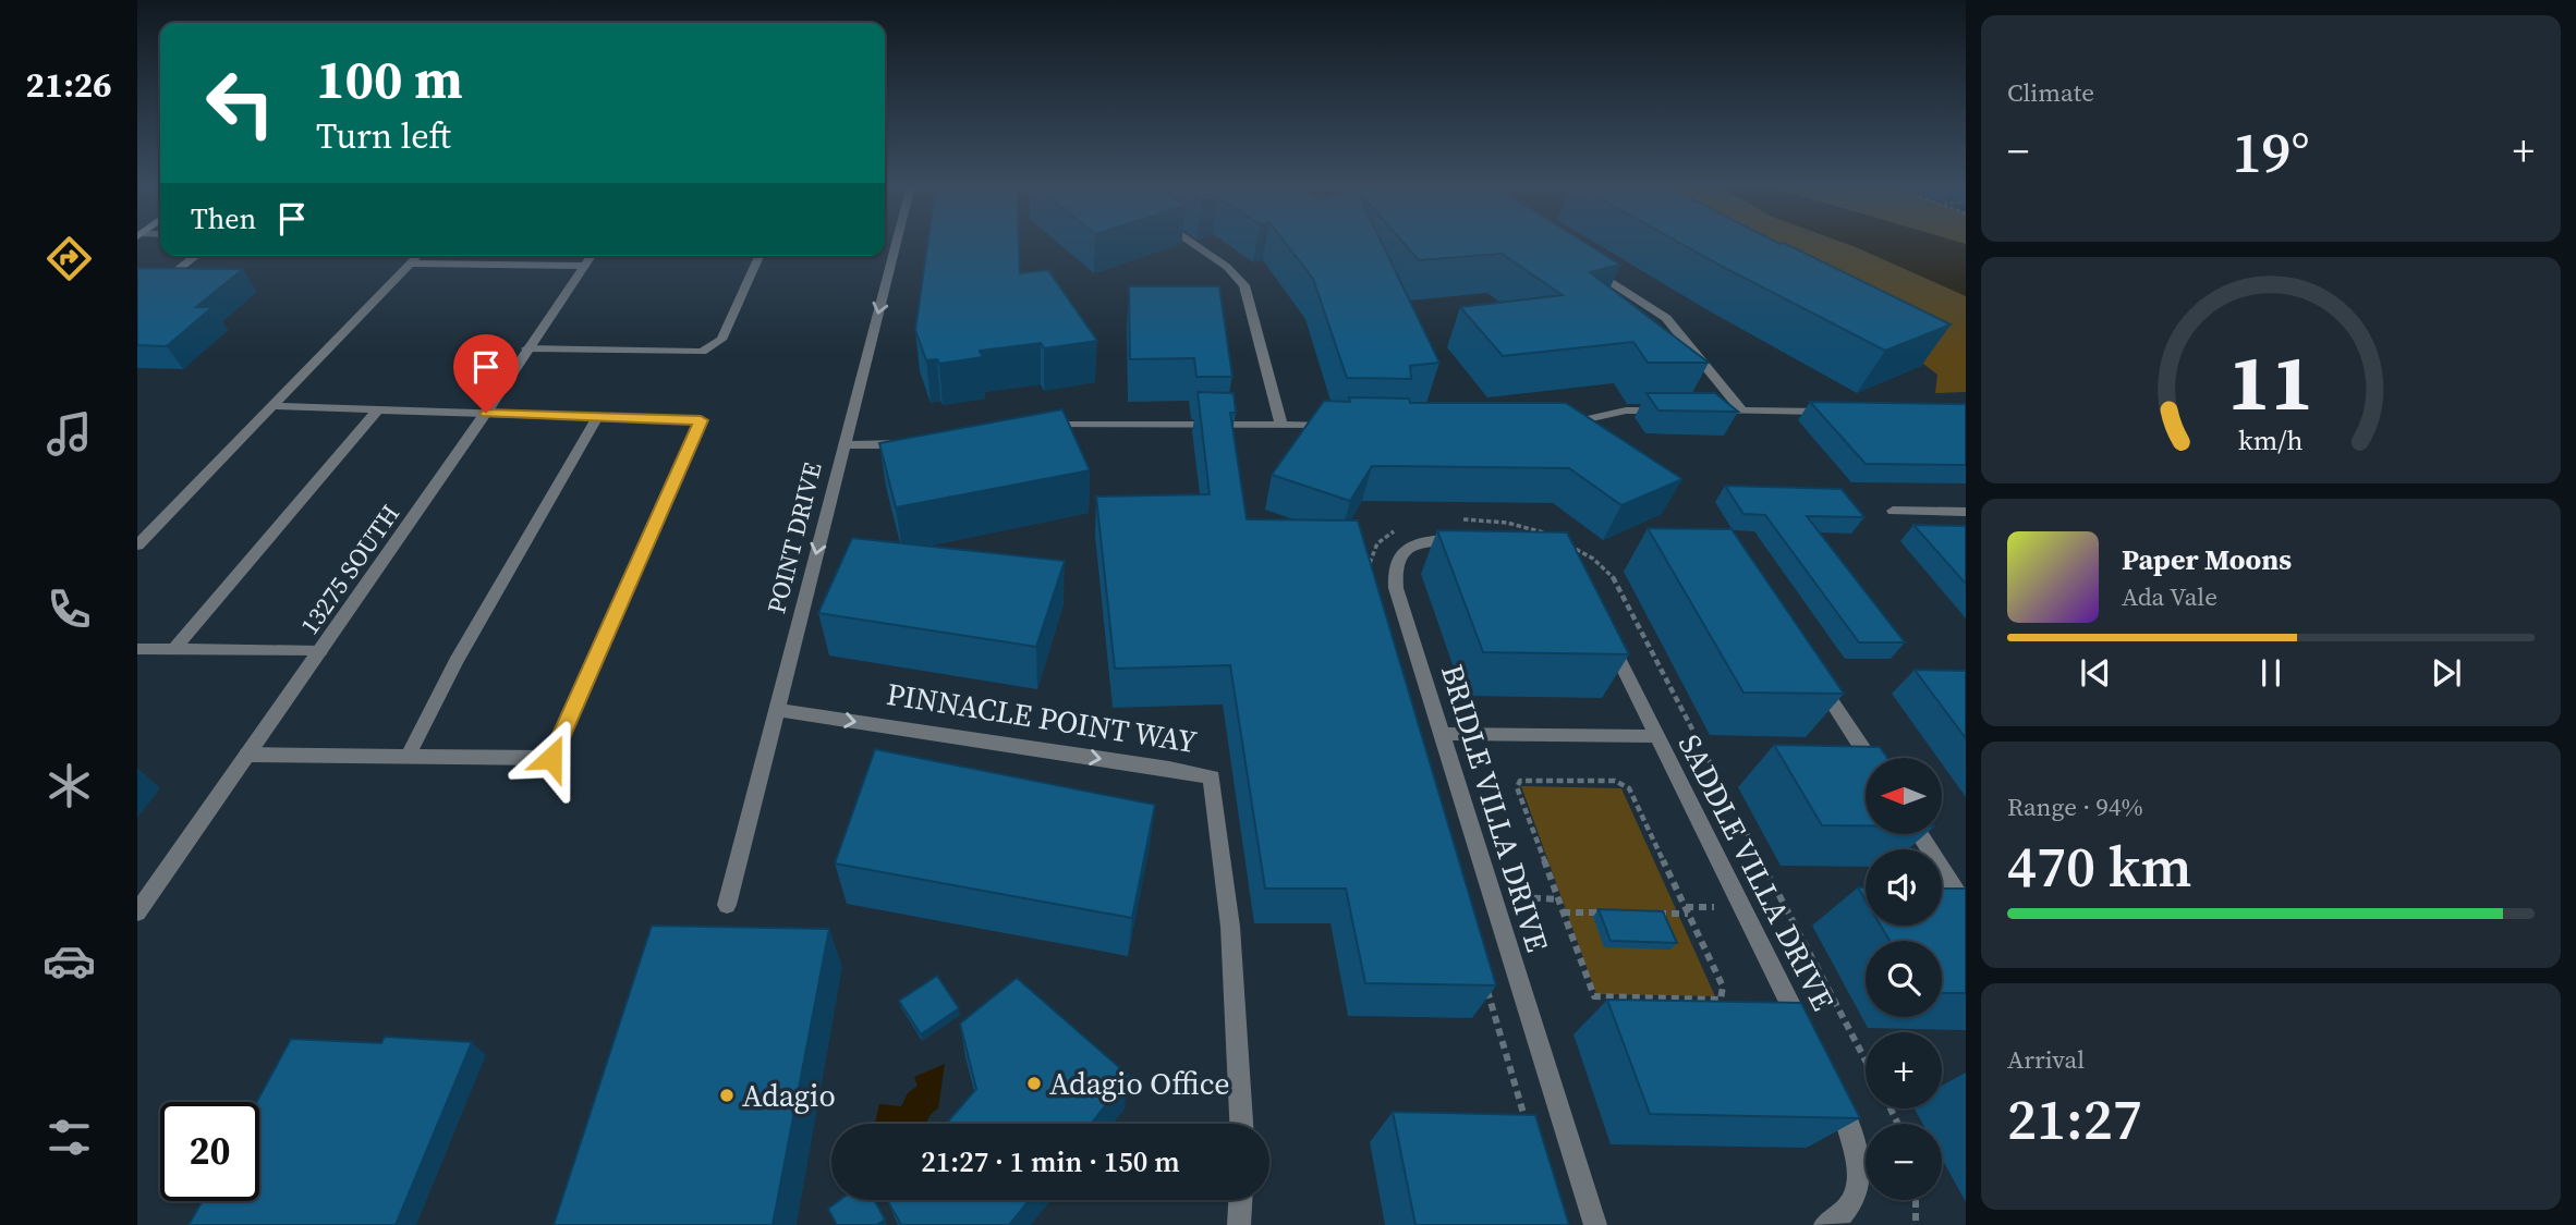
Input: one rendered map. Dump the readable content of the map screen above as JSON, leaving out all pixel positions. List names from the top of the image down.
{
  "streets": {
    "street": [
      "POINT DRIVE",
      "13275 SOUTH",
      "PINNACLE POINT WAY",
      "BRIDLE VILLA DRIVE",
      "SADDLE VILLA DRIVE"
    ]
  },
  "crossings": [
    ["POINT DRIVE", "PINNACLE POINT WAY"]
  ],
  "one_way": ["POINT DRIVE"],
  "places": ["Adagio Office", "Adagio"],
  "north": "left",
  "page": {
    "tabs": "21:26",
    "tile": [
      "Climate",
      ["Range · 94%", "470 km"],
      ["Arrival", "21:27"]
    ],
    "turn": ["100 m", "Turn left"],
    "heat": ["−", "19°", "+"],
    "then": "Then",
    "song": ["Paper Moons", "Ada Vale"],
    "map_buttons": ["+", "−"],
    "limit": "20",
    "trip": "21:27 · 1 min · 150 m",
    "gauge": ["11", "km/h"]
  }
}
